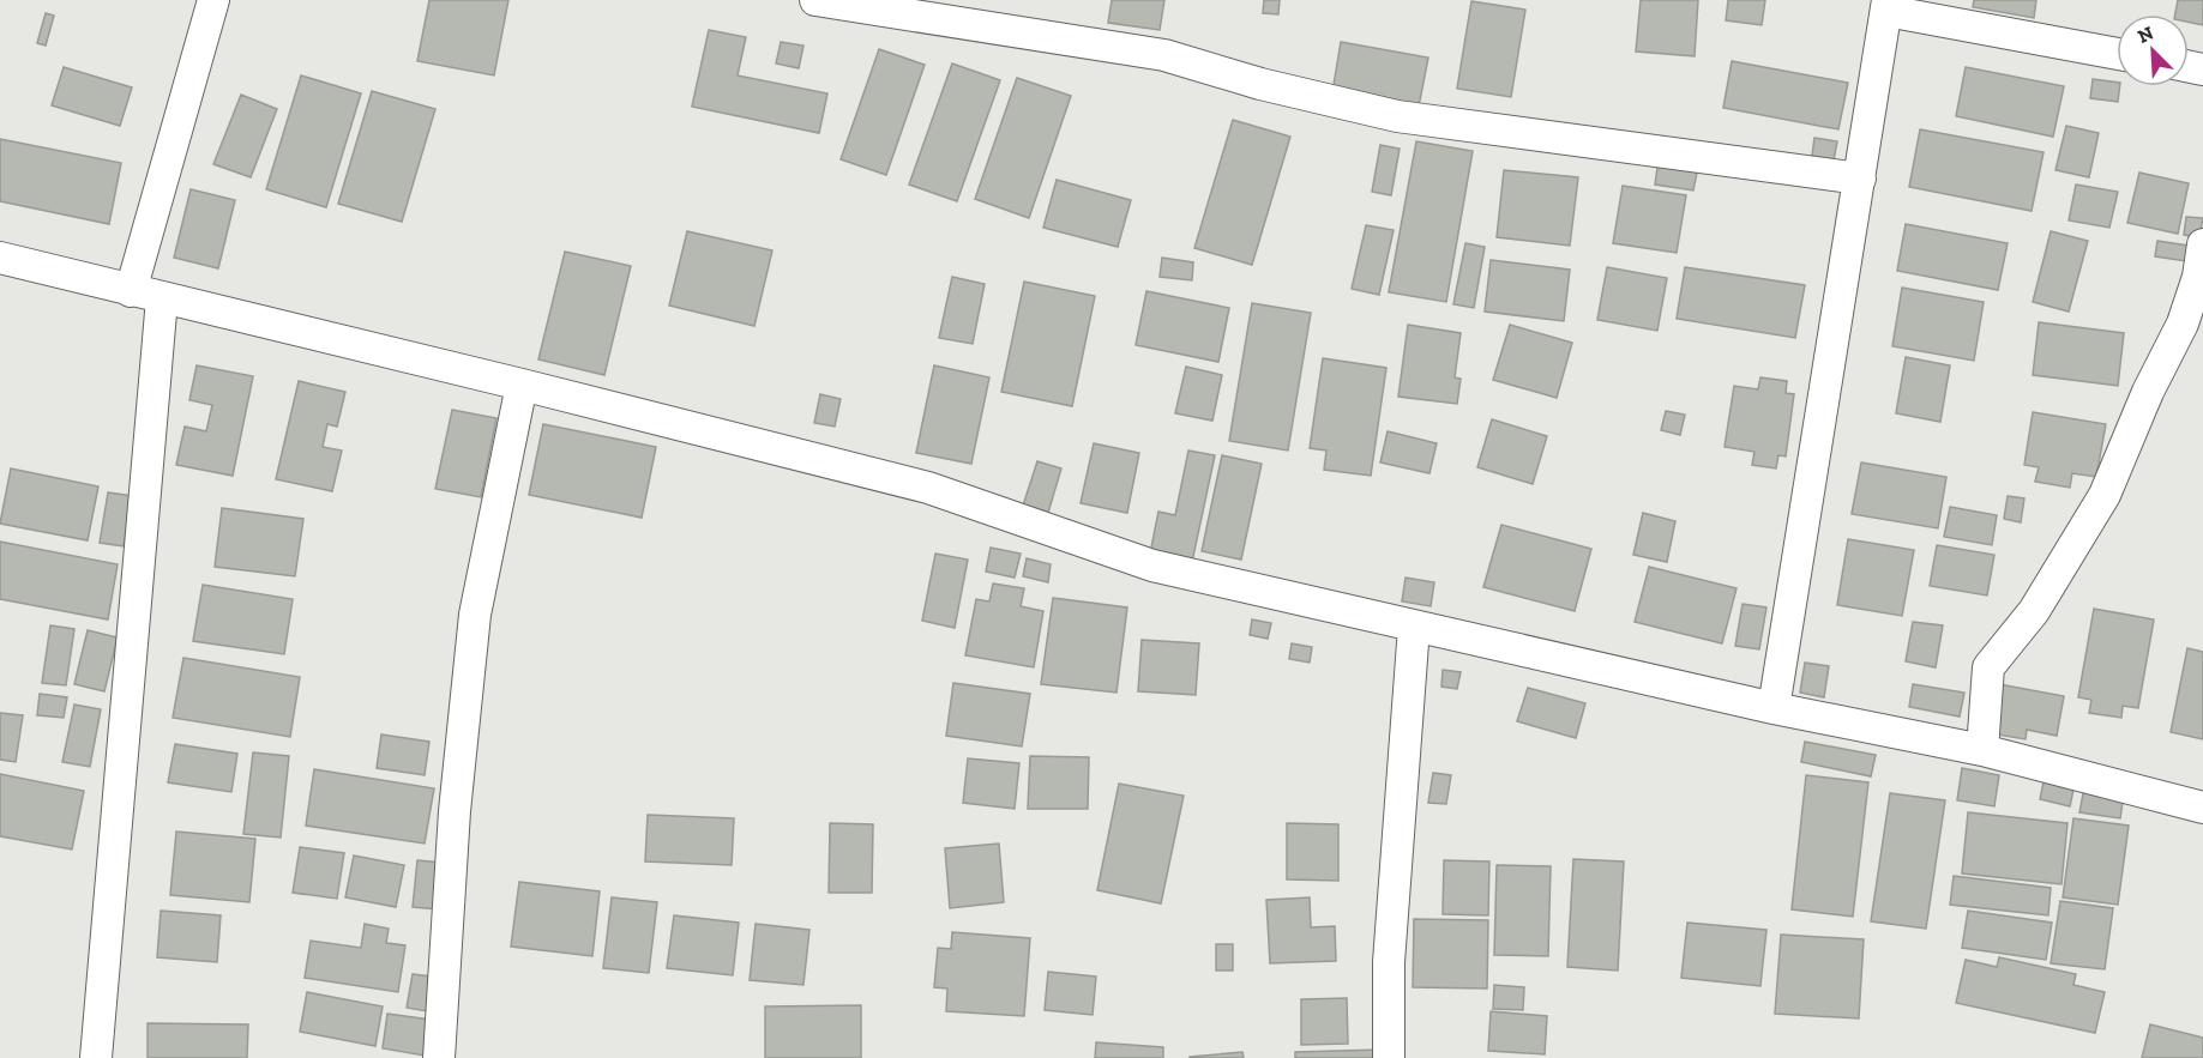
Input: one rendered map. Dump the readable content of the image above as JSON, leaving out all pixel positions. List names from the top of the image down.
{
  "north": "top left"
}
